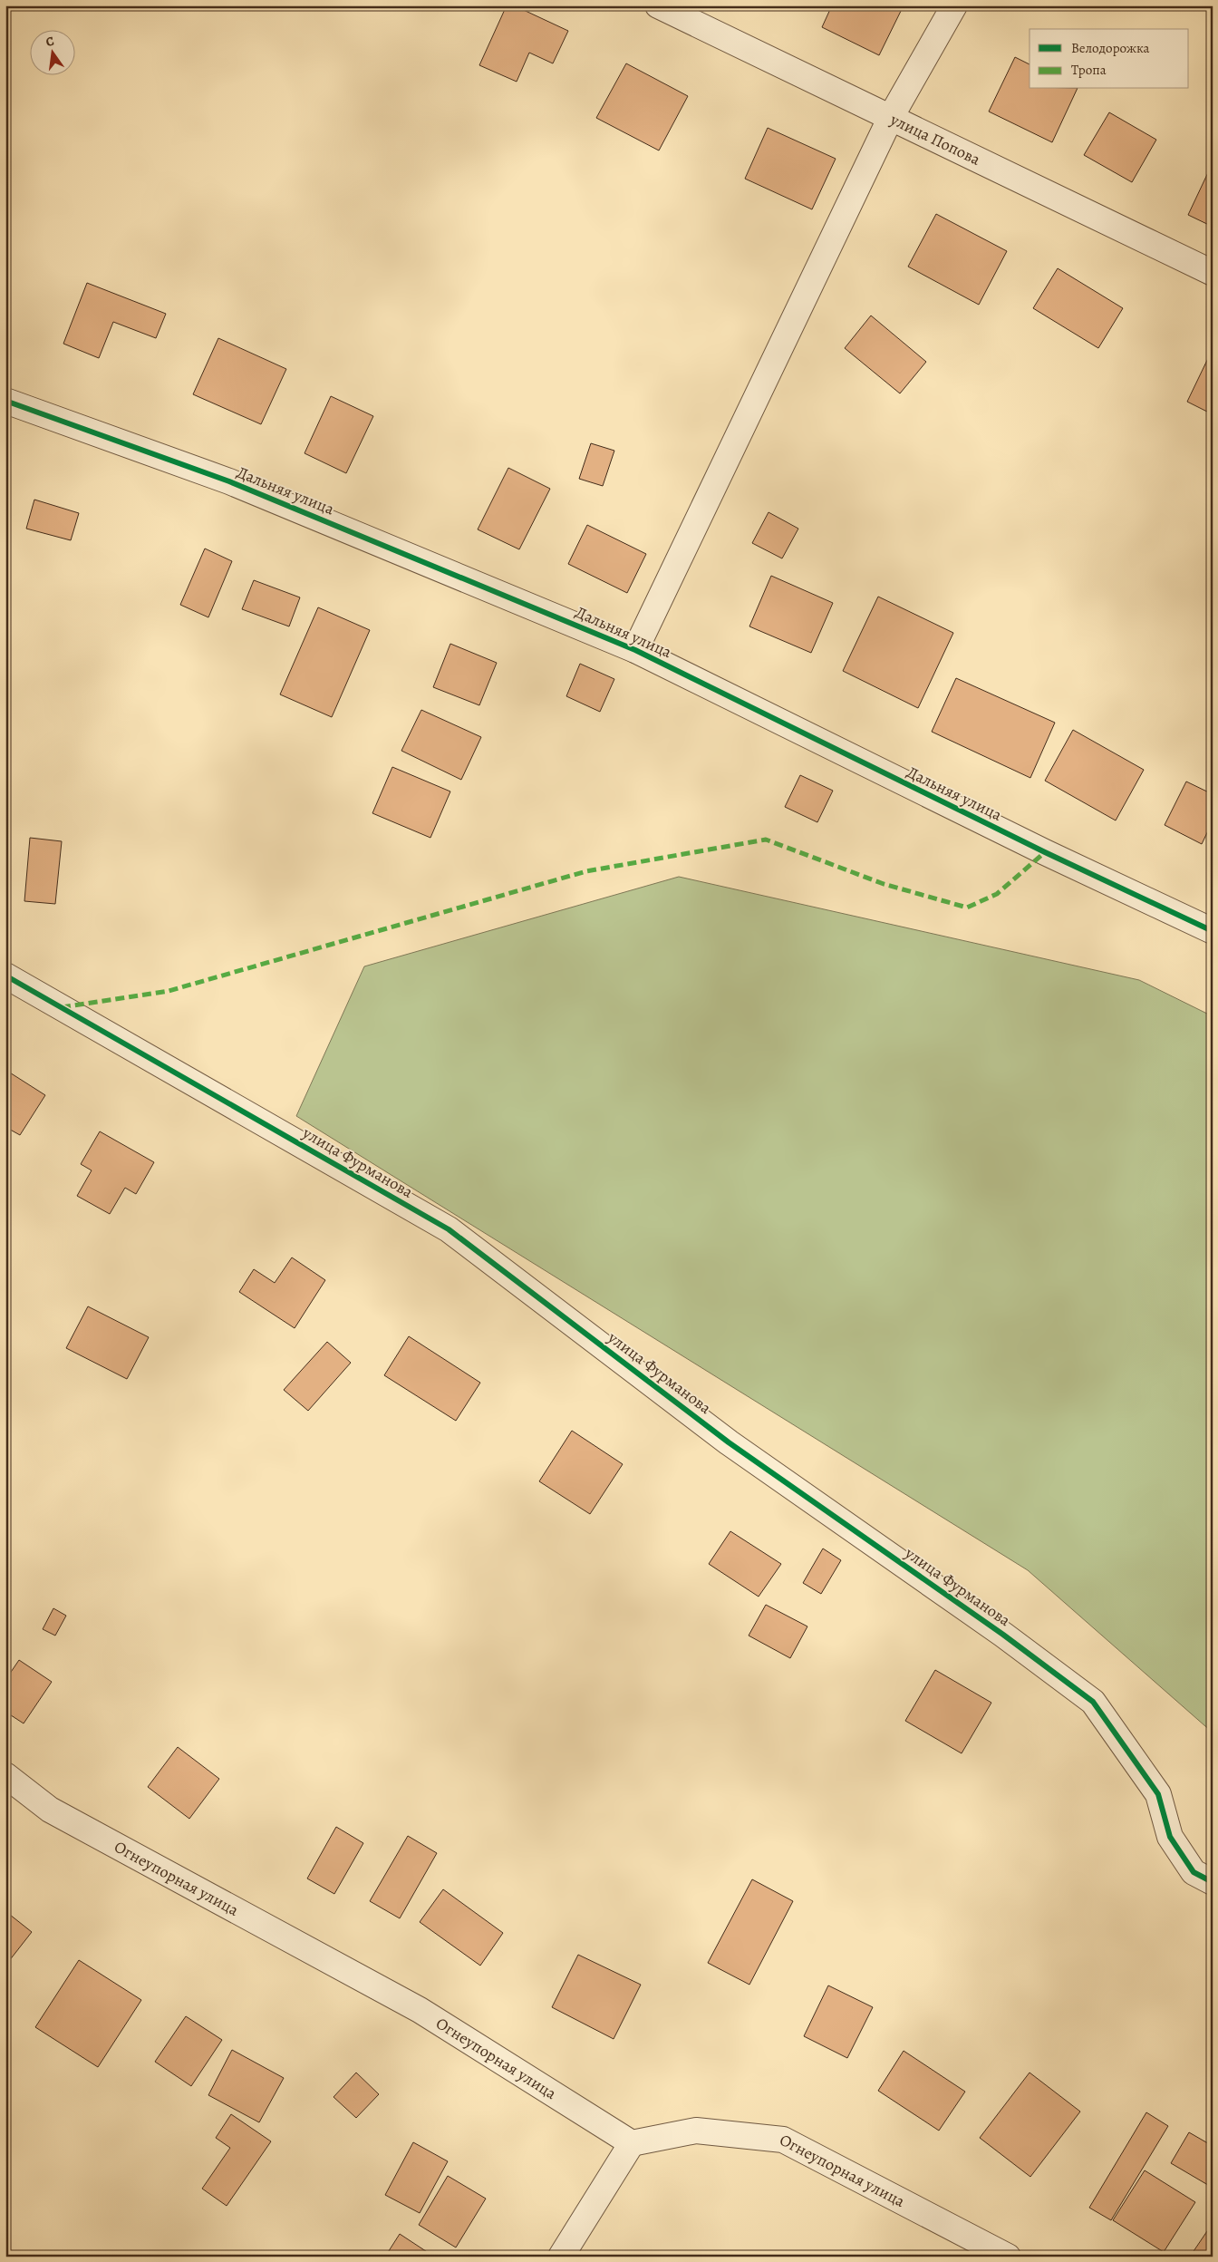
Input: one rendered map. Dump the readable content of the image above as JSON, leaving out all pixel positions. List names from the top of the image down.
{
  "streets": {
    "street": [
      "улица Попова",
      "Дальняя улица",
      "улица Фурманова",
      "Огнеупорная улица"
    ]
  },
  "legend": ["Велодорожка", "Тропа"],
  "north": "top"
}
